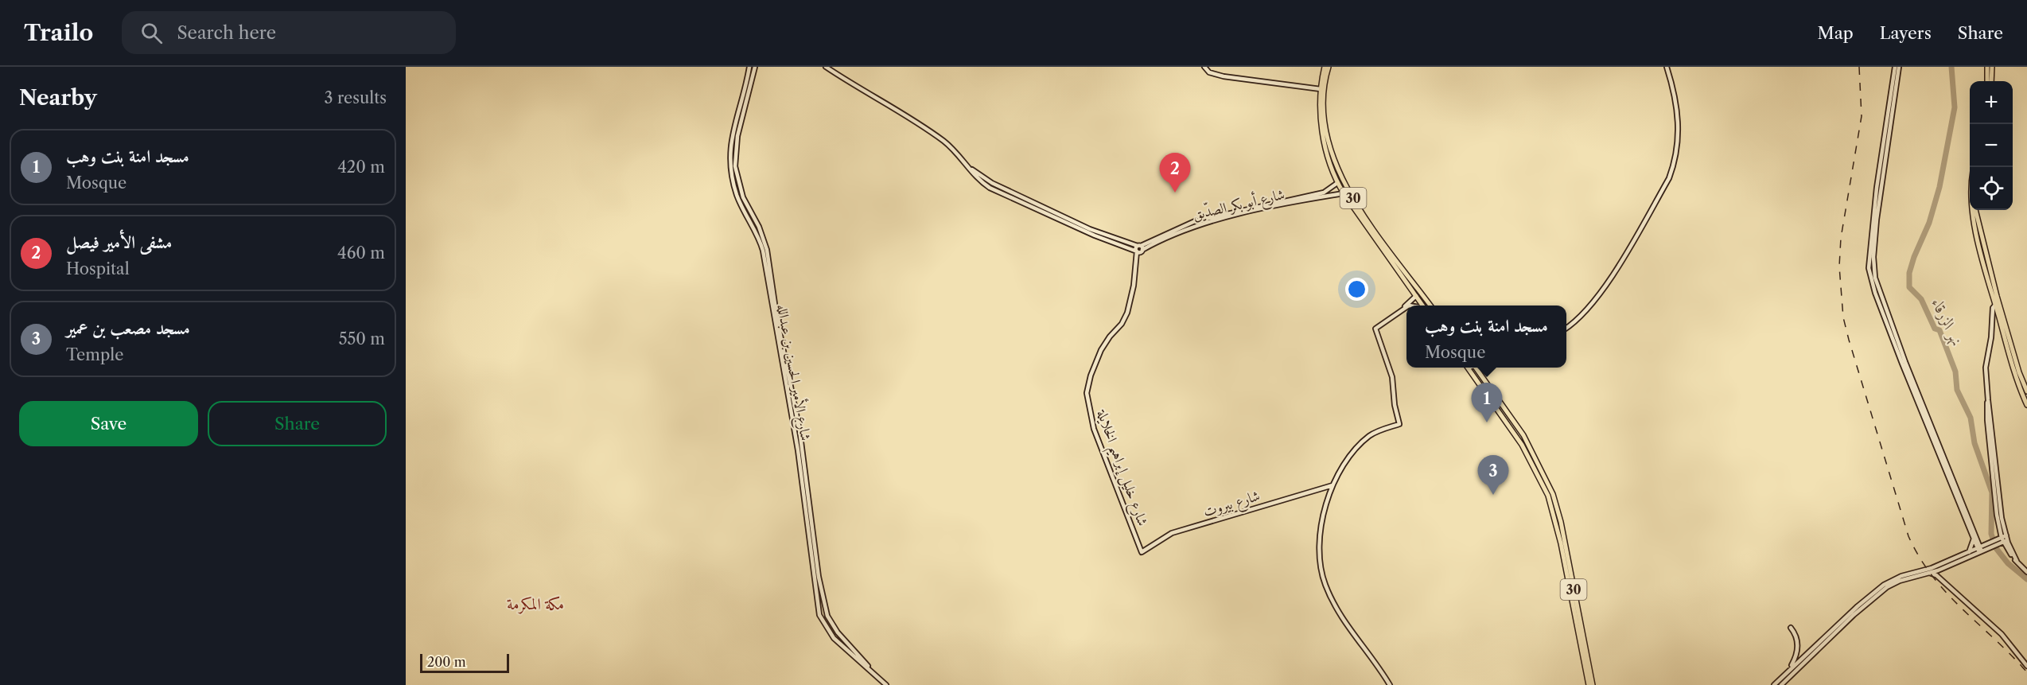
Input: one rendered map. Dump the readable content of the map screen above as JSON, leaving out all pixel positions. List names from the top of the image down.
{
  "streets": {
    "main road": ["30"],
    "street": [
      "شارع أبو بكر الصدّيق",
      "شارع الأمير الحسين بن عبدالله",
      "شارع خليل إبراهيم الخلايلة",
      "شارع بيروت"
    ]
  },
  "crossings": [
    ["30", "شارع أبو بكر الصدّيق"],
    ["شارع أبو بكر الصدّيق", "شارع خليل إبراهيم الخلايلة"],
    ["شارع خليل إبراهيم الخلايلة", "شارع بيروت"]
  ],
  "districts": ["مكة المكرمة"],
  "water": ["نهر الزرقاء"],
  "scale_bar": "200 m",
  "page": {
    "header": "Trailo",
    "search": "Search here",
    "nav": ["Map", "Layers", "Share"],
    "heading": ["Nearby", "3 results"],
    "map_buttons": ["+", "−"],
    "list": [
      {
        "mark": "1",
        "name": "مسجد امنة بنت وهب",
        "note": "Mosque",
        "value": "420 m"
      },
      {
        "mark": "2",
        "name": "مشفى الأمير فيصل",
        "note": "Hospital",
        "value": "460 m"
      },
      {
        "mark": "3",
        "name": "مسجد مصعب بن عمير",
        "note": "Temple",
        "value": "550 m"
      }
    ],
    "pins": ["2", "1", "3"],
    "popup": ["مسجد امنة بنت وهب", "Mosque"],
    "buttons": ["Save", "Share"],
    "scale": "200 m"
  }
}
